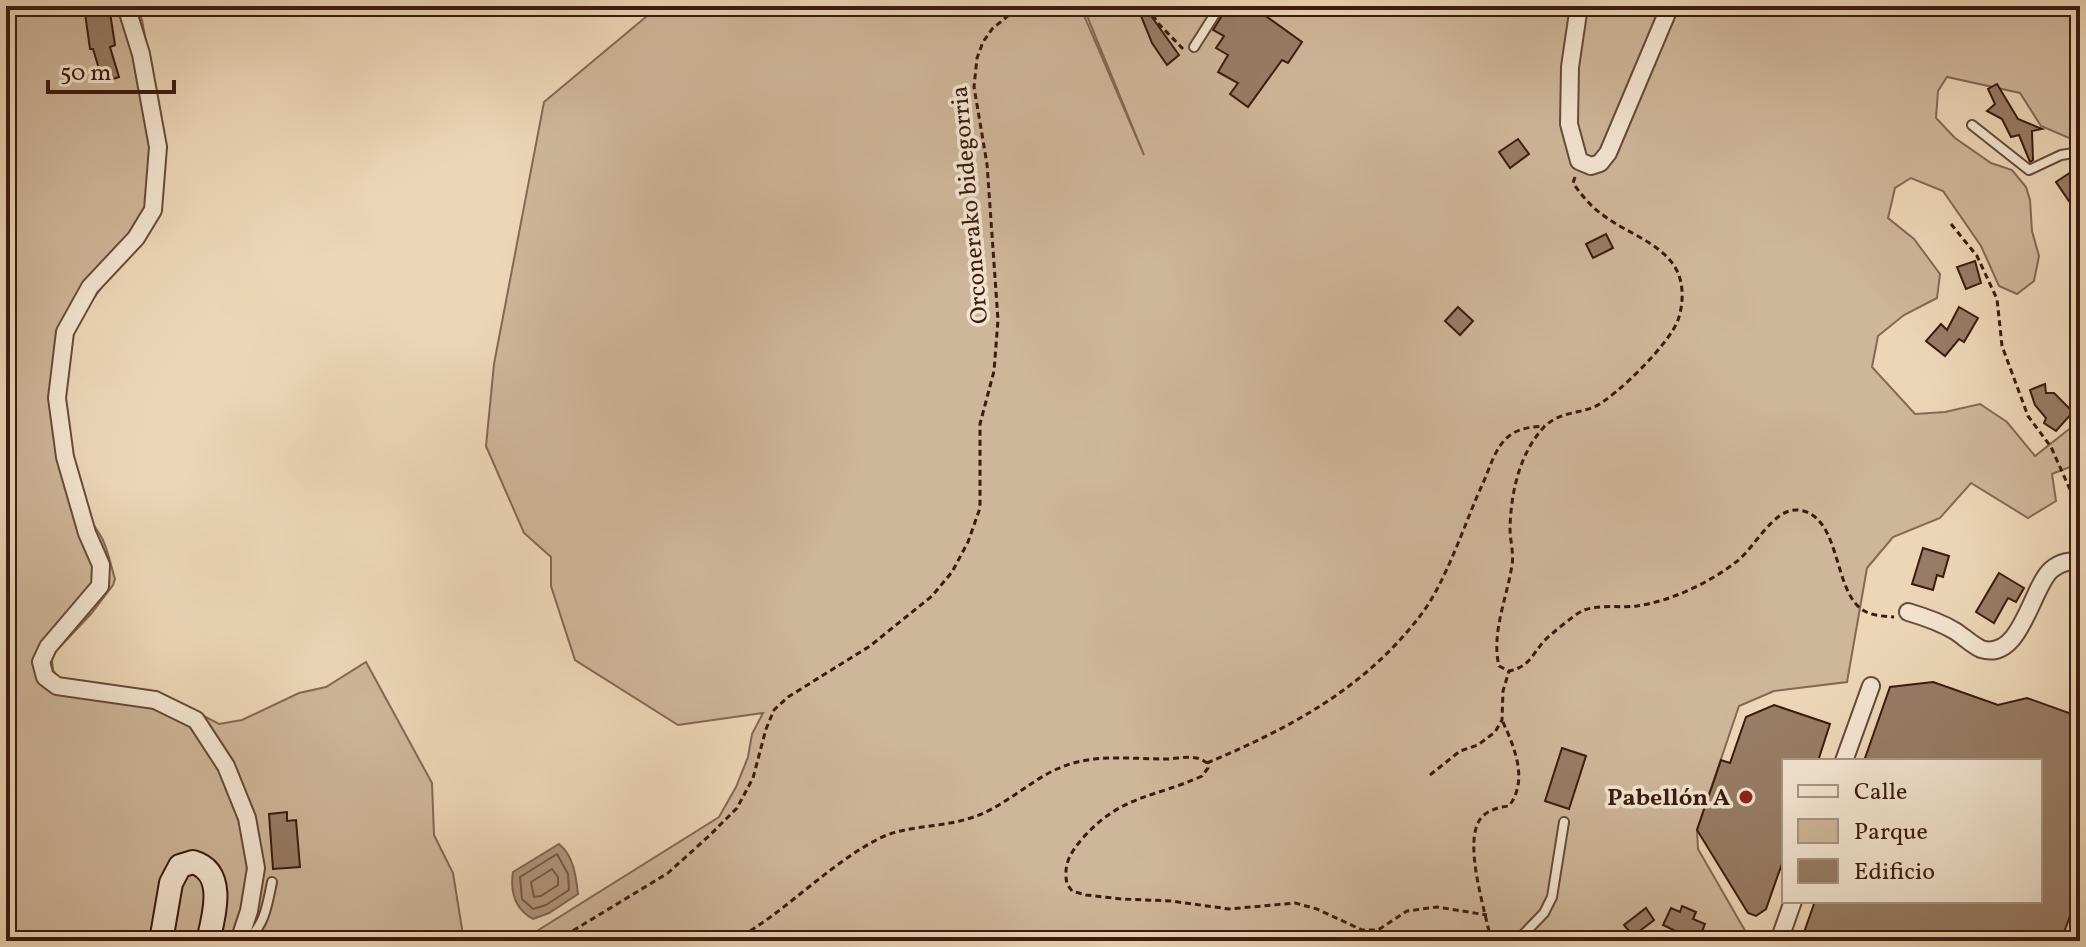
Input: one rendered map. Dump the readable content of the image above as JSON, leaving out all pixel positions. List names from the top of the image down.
{
  "streets": {
    "path": ["Orconerako bidegorria"]
  },
  "places": ["Pabellón A"],
  "legend": ["Calle", "Parque", "Edificio"],
  "scale_bar": "50 m"
}
